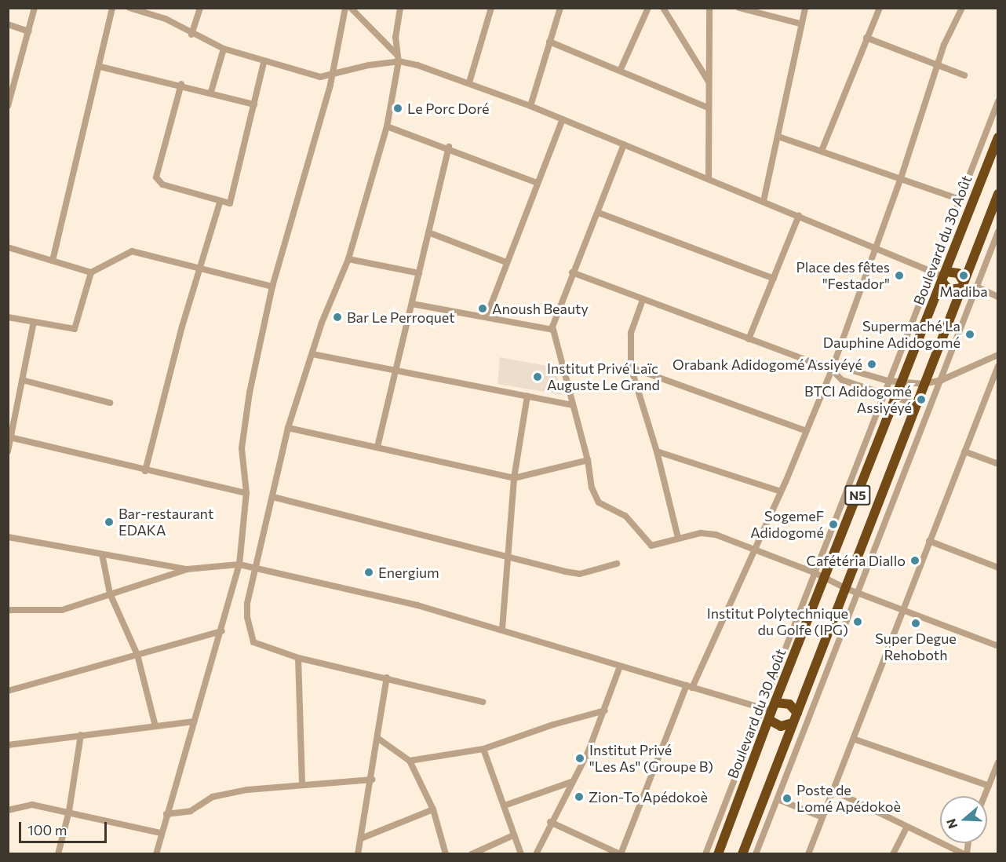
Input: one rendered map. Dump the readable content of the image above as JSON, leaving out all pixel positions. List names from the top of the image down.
{
  "streets": {
    "highway": ["Boulevard du 30 Août", "N5"]
  },
  "places": [
    "Le Porc Doré",
    "Place des fêtes \"Festador\"",
    "Madiba",
    "Anoush Beauty",
    "Bar Le Perroquet",
    "Supermaché La Dauphine Adidogomé",
    "Orabank Adidogomé Assiyéyé",
    "Institut Privé Laïc Auguste Le Grand",
    "BTCI Adidogomé Assiyéyé",
    "Bar-restaurant EDAKA",
    "SogemeF Adidogomé",
    "Cafétéria Diallo",
    "Energium",
    "Institut Polytechnique du Golfe (IPG)",
    "Super Degue Rehoboth",
    "Institut Privé \"Les As\" (Groupe B)",
    "Zion-To Apédokoè",
    "Poste de Lomé Apédokoè"
  ],
  "scale_bar": "100 m",
  "north": "left"
}
